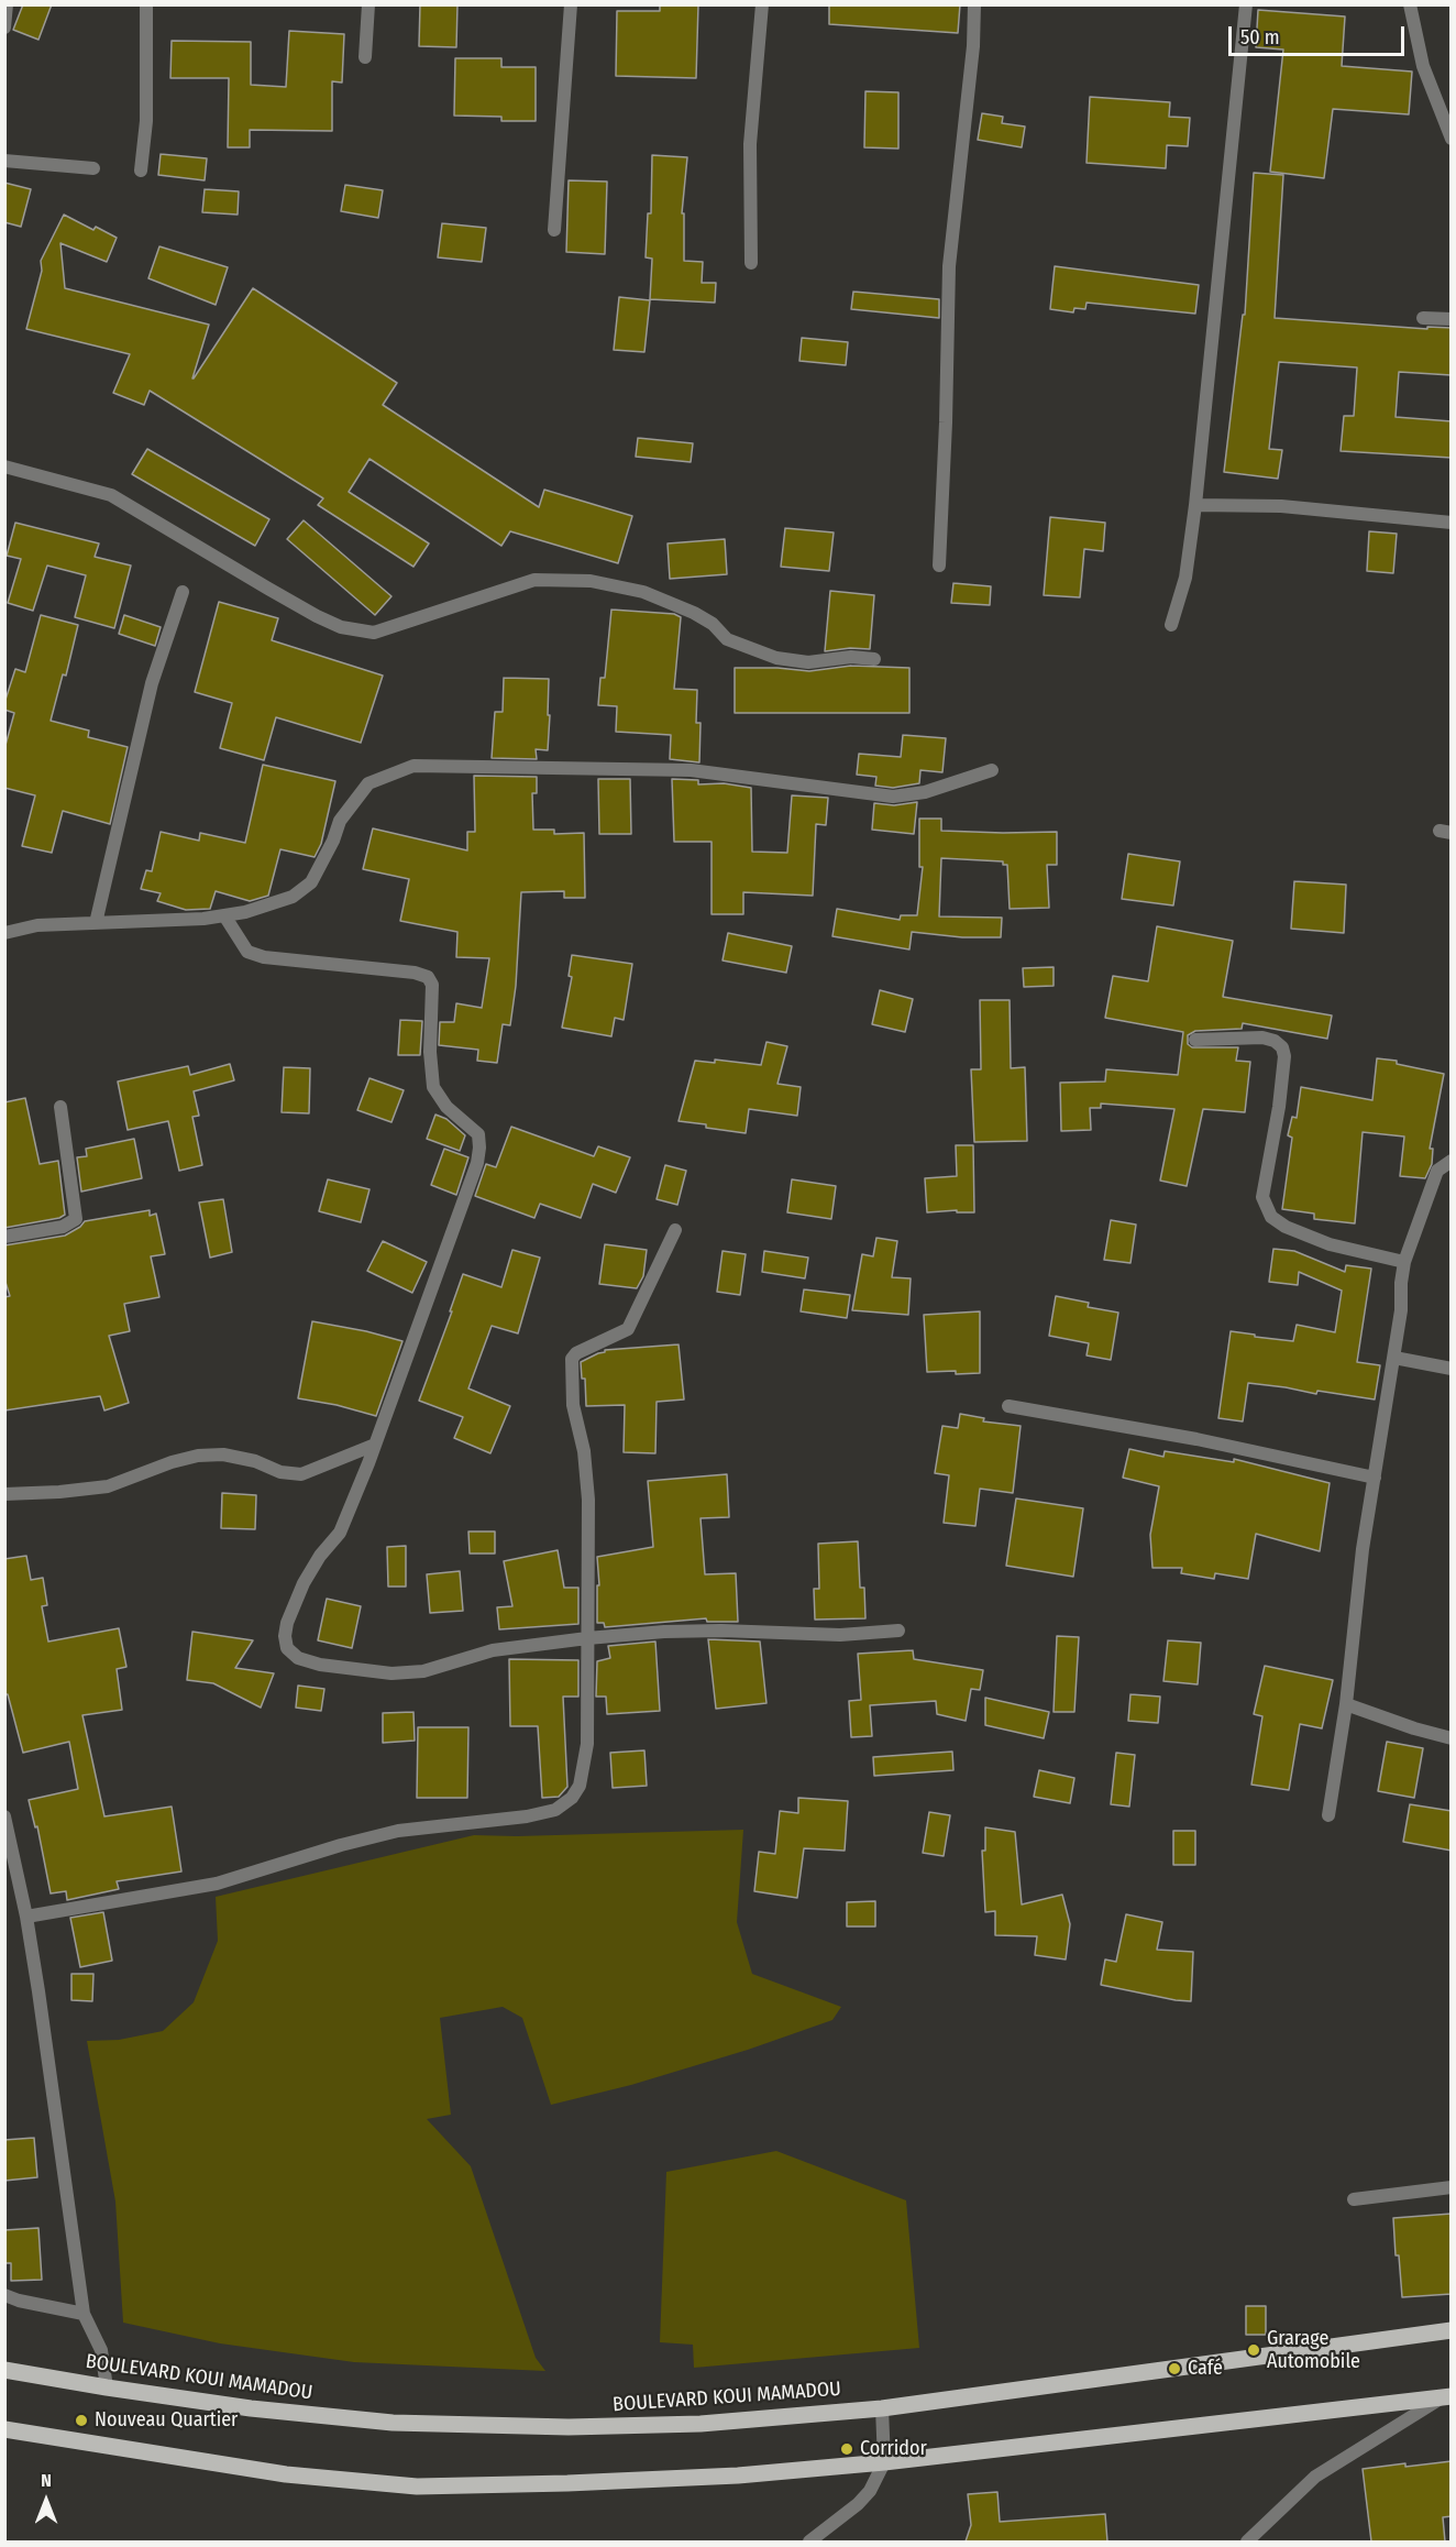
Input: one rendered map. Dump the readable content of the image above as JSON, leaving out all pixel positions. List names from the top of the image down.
{
  "streets": {
    "main road": ["BOULEVARD KOUI MAMADOU"]
  },
  "places": [
    "Grarage Automobile",
    "Café",
    "Nouveau Quartier",
    "Corridor"
  ],
  "scale_bar": "50 m",
  "north": "top"
}
